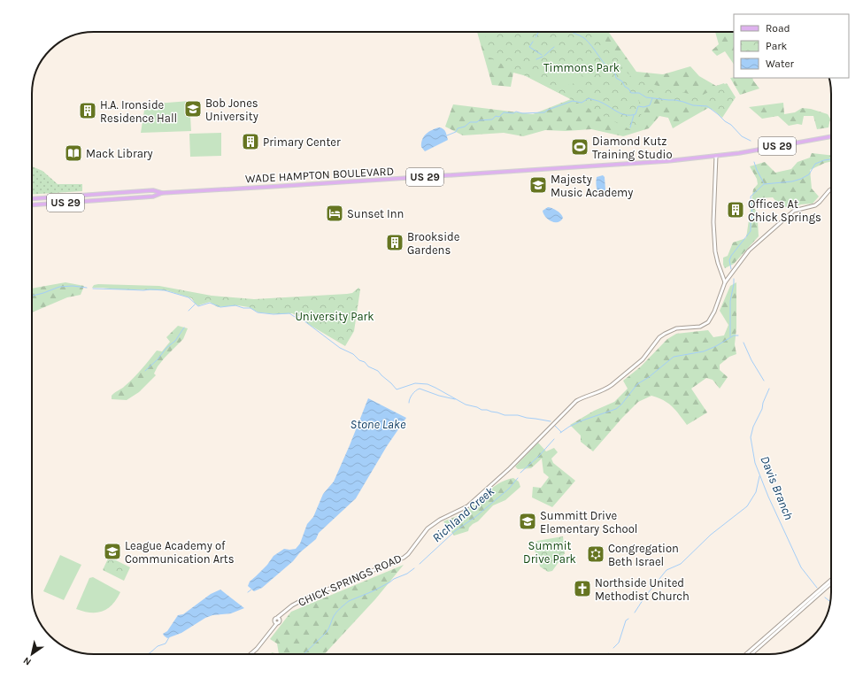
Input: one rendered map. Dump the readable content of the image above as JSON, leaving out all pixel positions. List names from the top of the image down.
{
  "streets": {
    "main road": ["US 29", "WADE HAMPTON BOULEVARD"],
    "street": ["CHICK SPRINGS ROAD"]
  },
  "water": ["Stone Lake", "Davis Branch", "Richland Creek"],
  "parks": ["Timmons Park", "University Park", "Summit Drive Park"],
  "places": {
    "school or university": [
      "Bob Jones University",
      "Majesty Music Academy",
      "Summitt Drive Elementary School",
      "League Academy of Communication Arts"
    ],
    "building": [
      "H.A. Ironside Residence Hall",
      "Primary Center",
      "Offices At Chick Springs",
      "Brookside Gardens"
    ],
    "sports": ["Diamond Kutz Training Studio"],
    "library": ["Mack Library"],
    "hotel": ["Sunset Inn"],
    "synagogue": ["Congregation Beth Israel"],
    "church": ["Northside United Methodist Church"]
  },
  "legend": ["Road", "Park", "Water"],
  "north": "bottom left"
}
